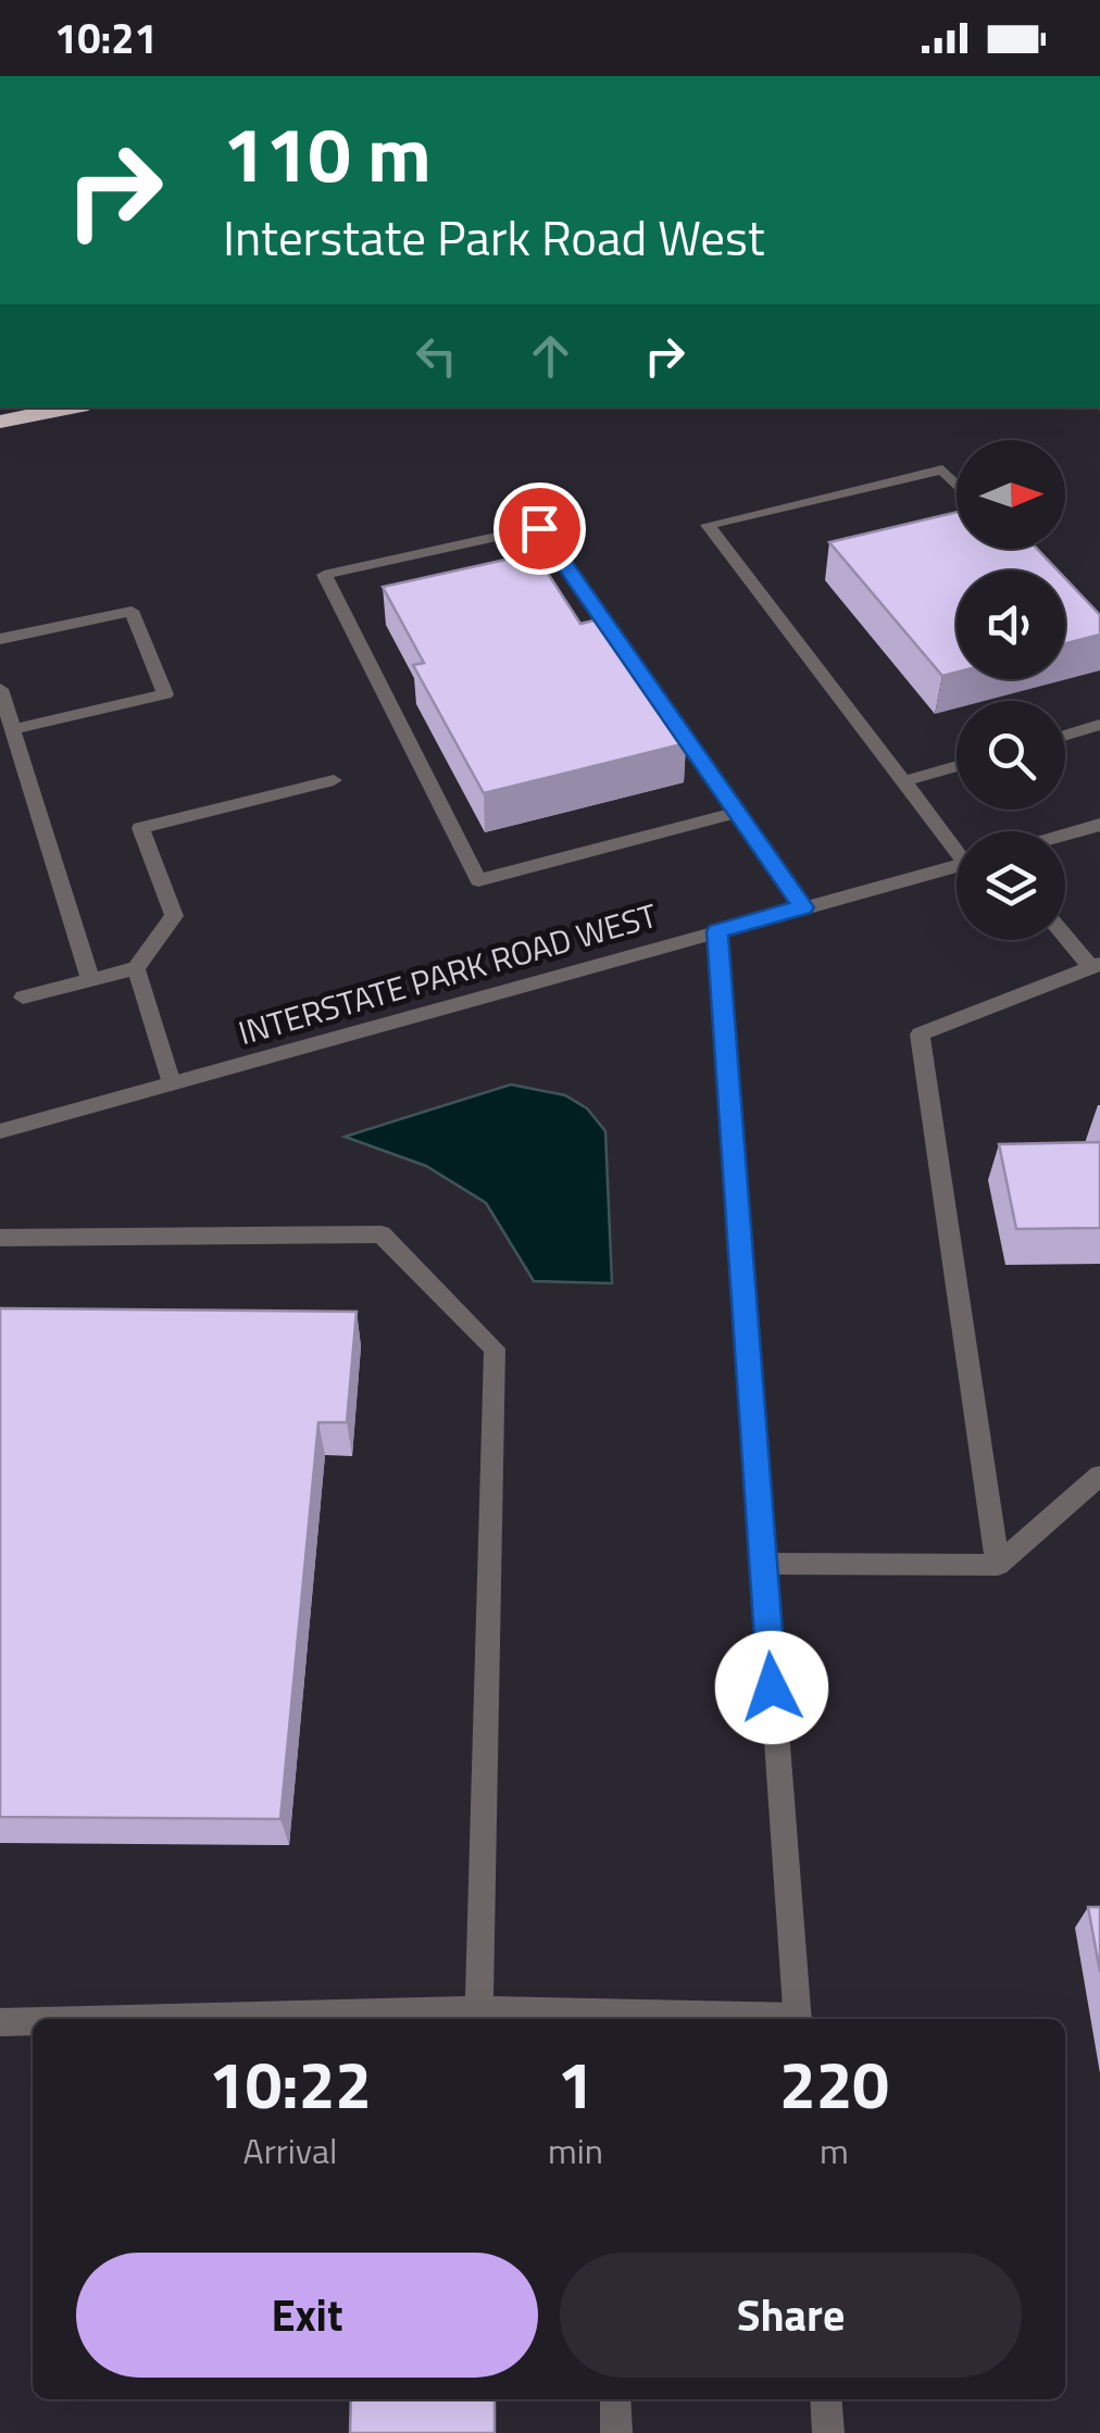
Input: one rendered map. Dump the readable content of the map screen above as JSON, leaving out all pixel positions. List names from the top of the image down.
{
  "streets": {
    "street": ["INTERSTATE PARK ROAD WEST"]
  },
  "north": "right",
  "page": {
    "status": "10:21",
    "turn": ["110 m", "Interstate Park Road West"],
    "eta": [
      "10:22",
      "Arrival",
      "1",
      "min",
      "220",
      "m"
    ],
    "buttons": ["Exit", "Share"]
  }
}
